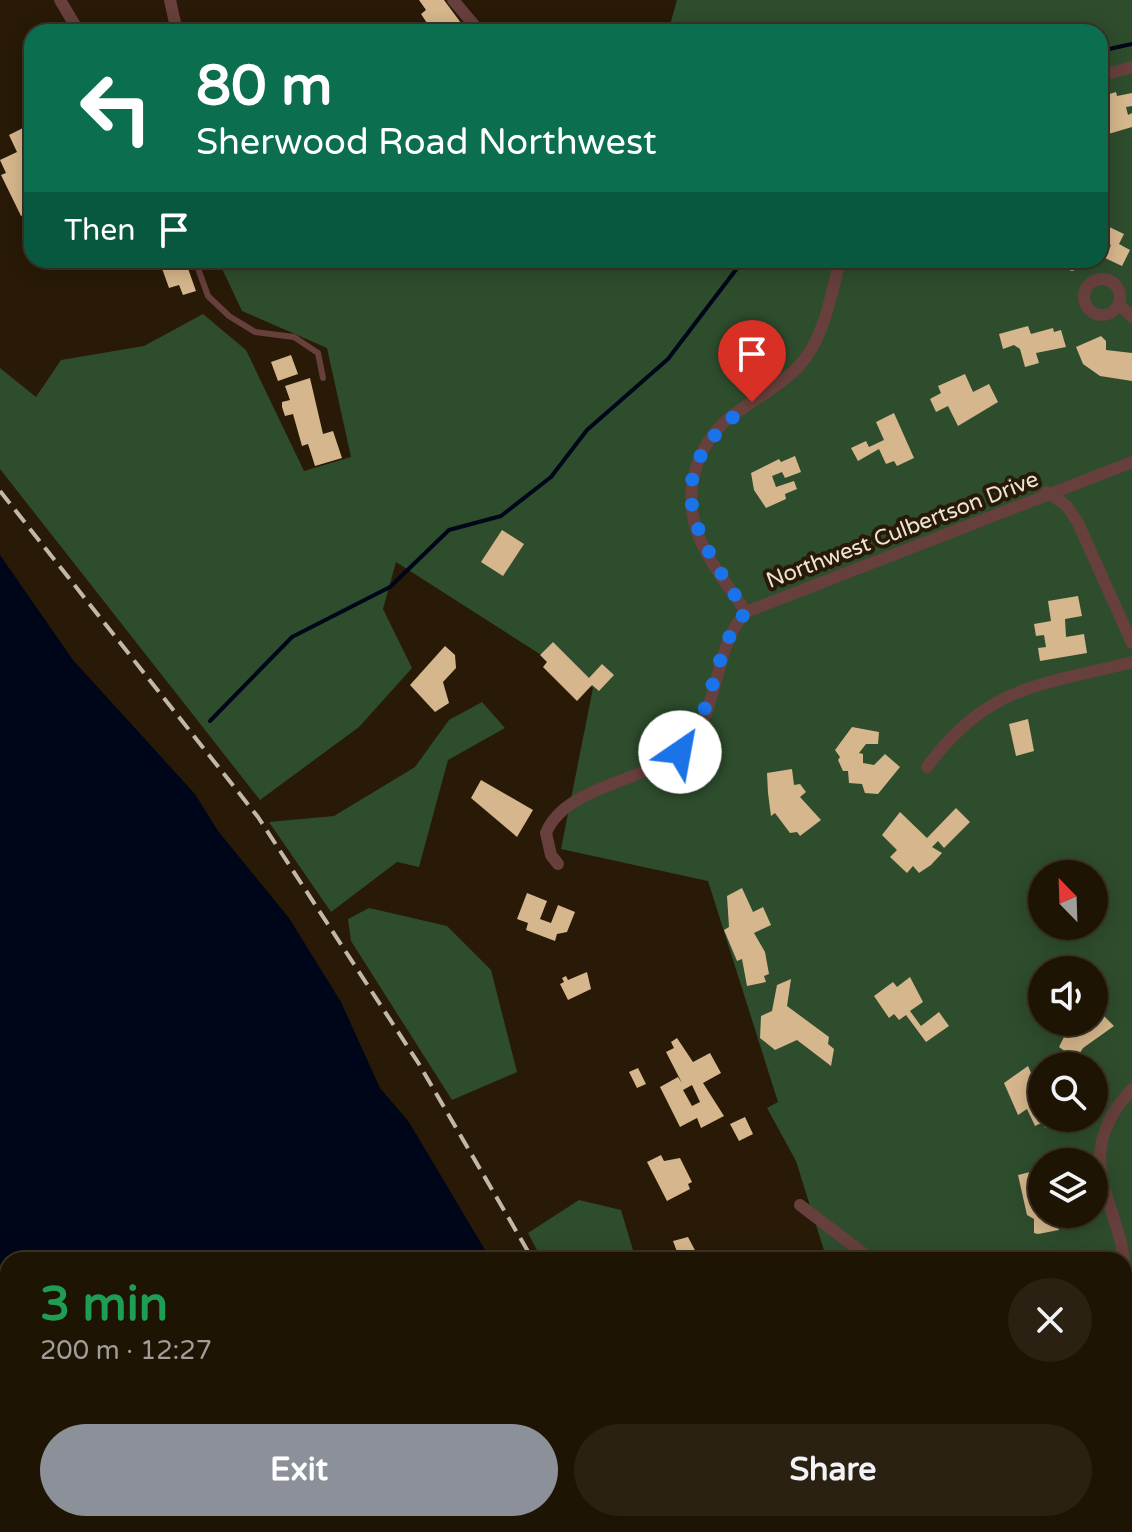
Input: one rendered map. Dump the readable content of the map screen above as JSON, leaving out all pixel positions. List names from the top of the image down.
{
  "streets": {
    "street": ["Northwest Culbertson Drive"]
  },
  "north": "top left",
  "page": {
    "turn": ["80 m", "Sherwood Road Northwest"],
    "then": "Then",
    "heading": ["3 min", "200 m · 12:27"],
    "buttons": ["Exit", "Share"]
  }
}
